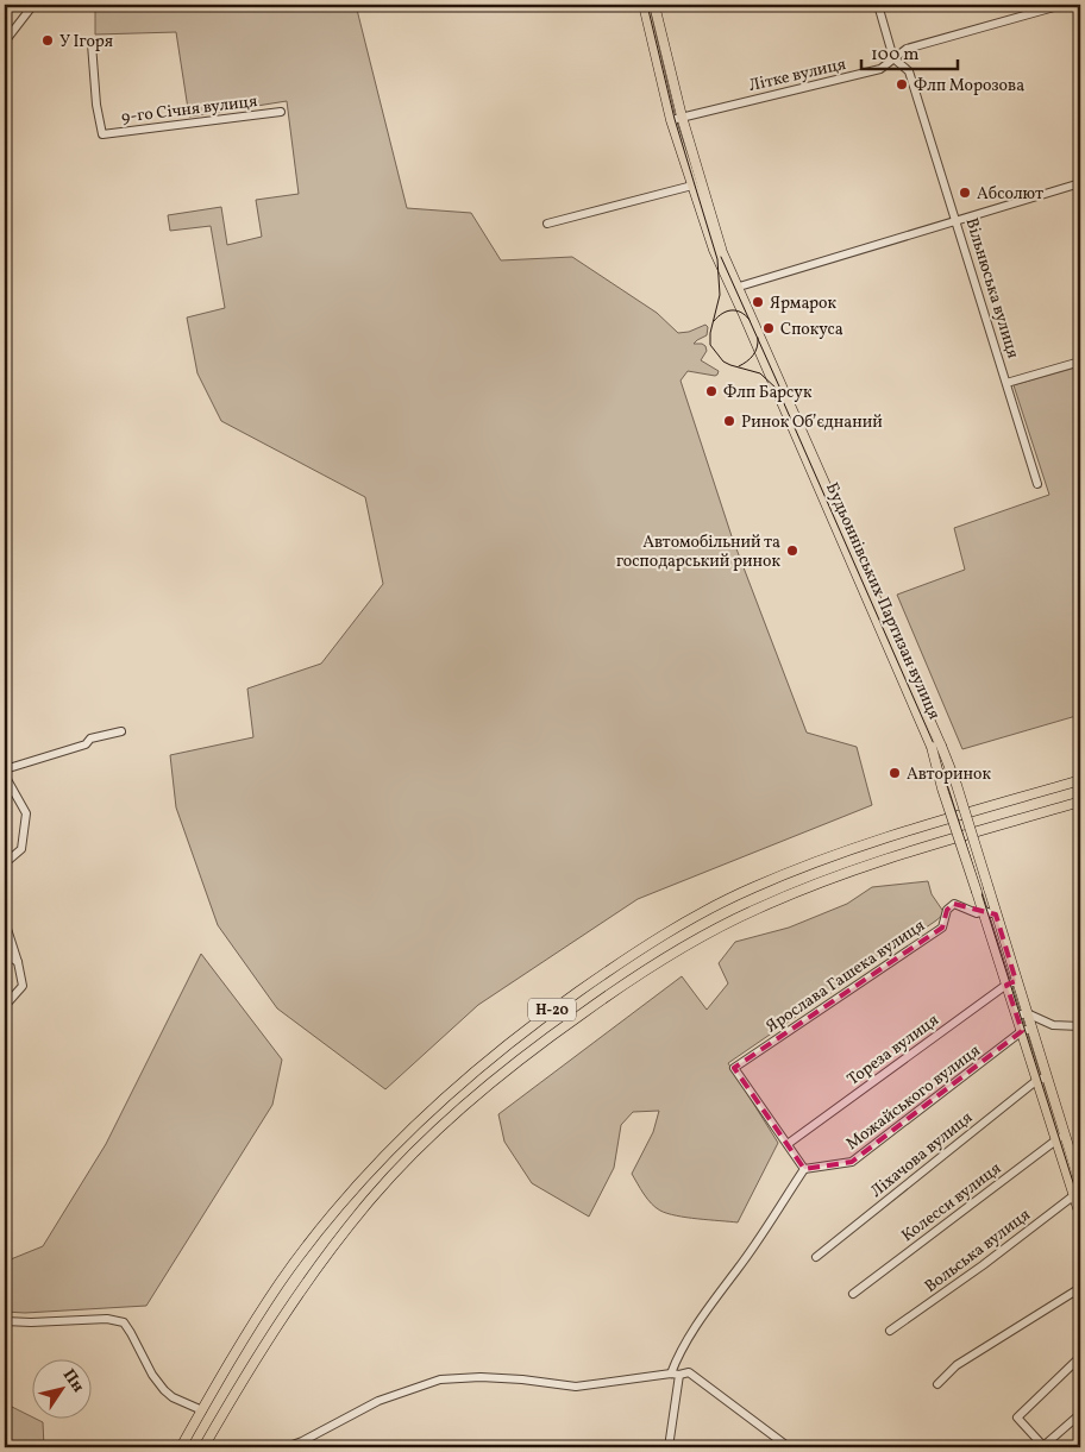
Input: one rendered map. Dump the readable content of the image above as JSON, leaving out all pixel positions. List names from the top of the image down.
{
  "streets": {
    "main road": ["Будьоннівських Партизан вулиця", "Н-20"],
    "street": [
      "Літке вулиця",
      "9-го Січня вулиця",
      "Вільнюська вулиця",
      "Ярослава Гашека вулиця",
      "Тореза вулиця",
      "Можайського вулиця",
      "Ліхачова вулиця",
      "Колесси вулиця",
      "Вольська вулиця"
    ]
  },
  "crossings": [
    ["Літке вулиця", "Вільнюська вулиця"],
    ["Літке вулиця", "Будьоннівських Партизан вулиця"],
    ["Будьоннівських Партизан вулиця", "Ярослава Гашека вулиця"],
    ["Будьоннівських Партизан вулиця", "Тореза вулиця"],
    ["Будьоннівських Партизан вулиця", "Можайського вулиця"],
    ["Будьоннівських Партизан вулиця", "Ліхачова вулиця"],
    ["Будьоннівських Партизан вулиця", "Колесси вулиця"],
    ["Будьоннівських Партизан вулиця", "Вольська вулиця"],
    ["Ярослава Гашека вулиця", "Тореза вулиця"]
  ],
  "places": [
    "У Ігоря",
    "Флп Морозова",
    "Абсолют",
    "Ярмарок",
    "Спокуса",
    "Флп Барсук",
    "Ринок Обʼєднаний",
    "Автомобільний та господарський ринок",
    "Авторинок"
  ],
  "scale_bar": "100 m",
  "north": "top right"
}
